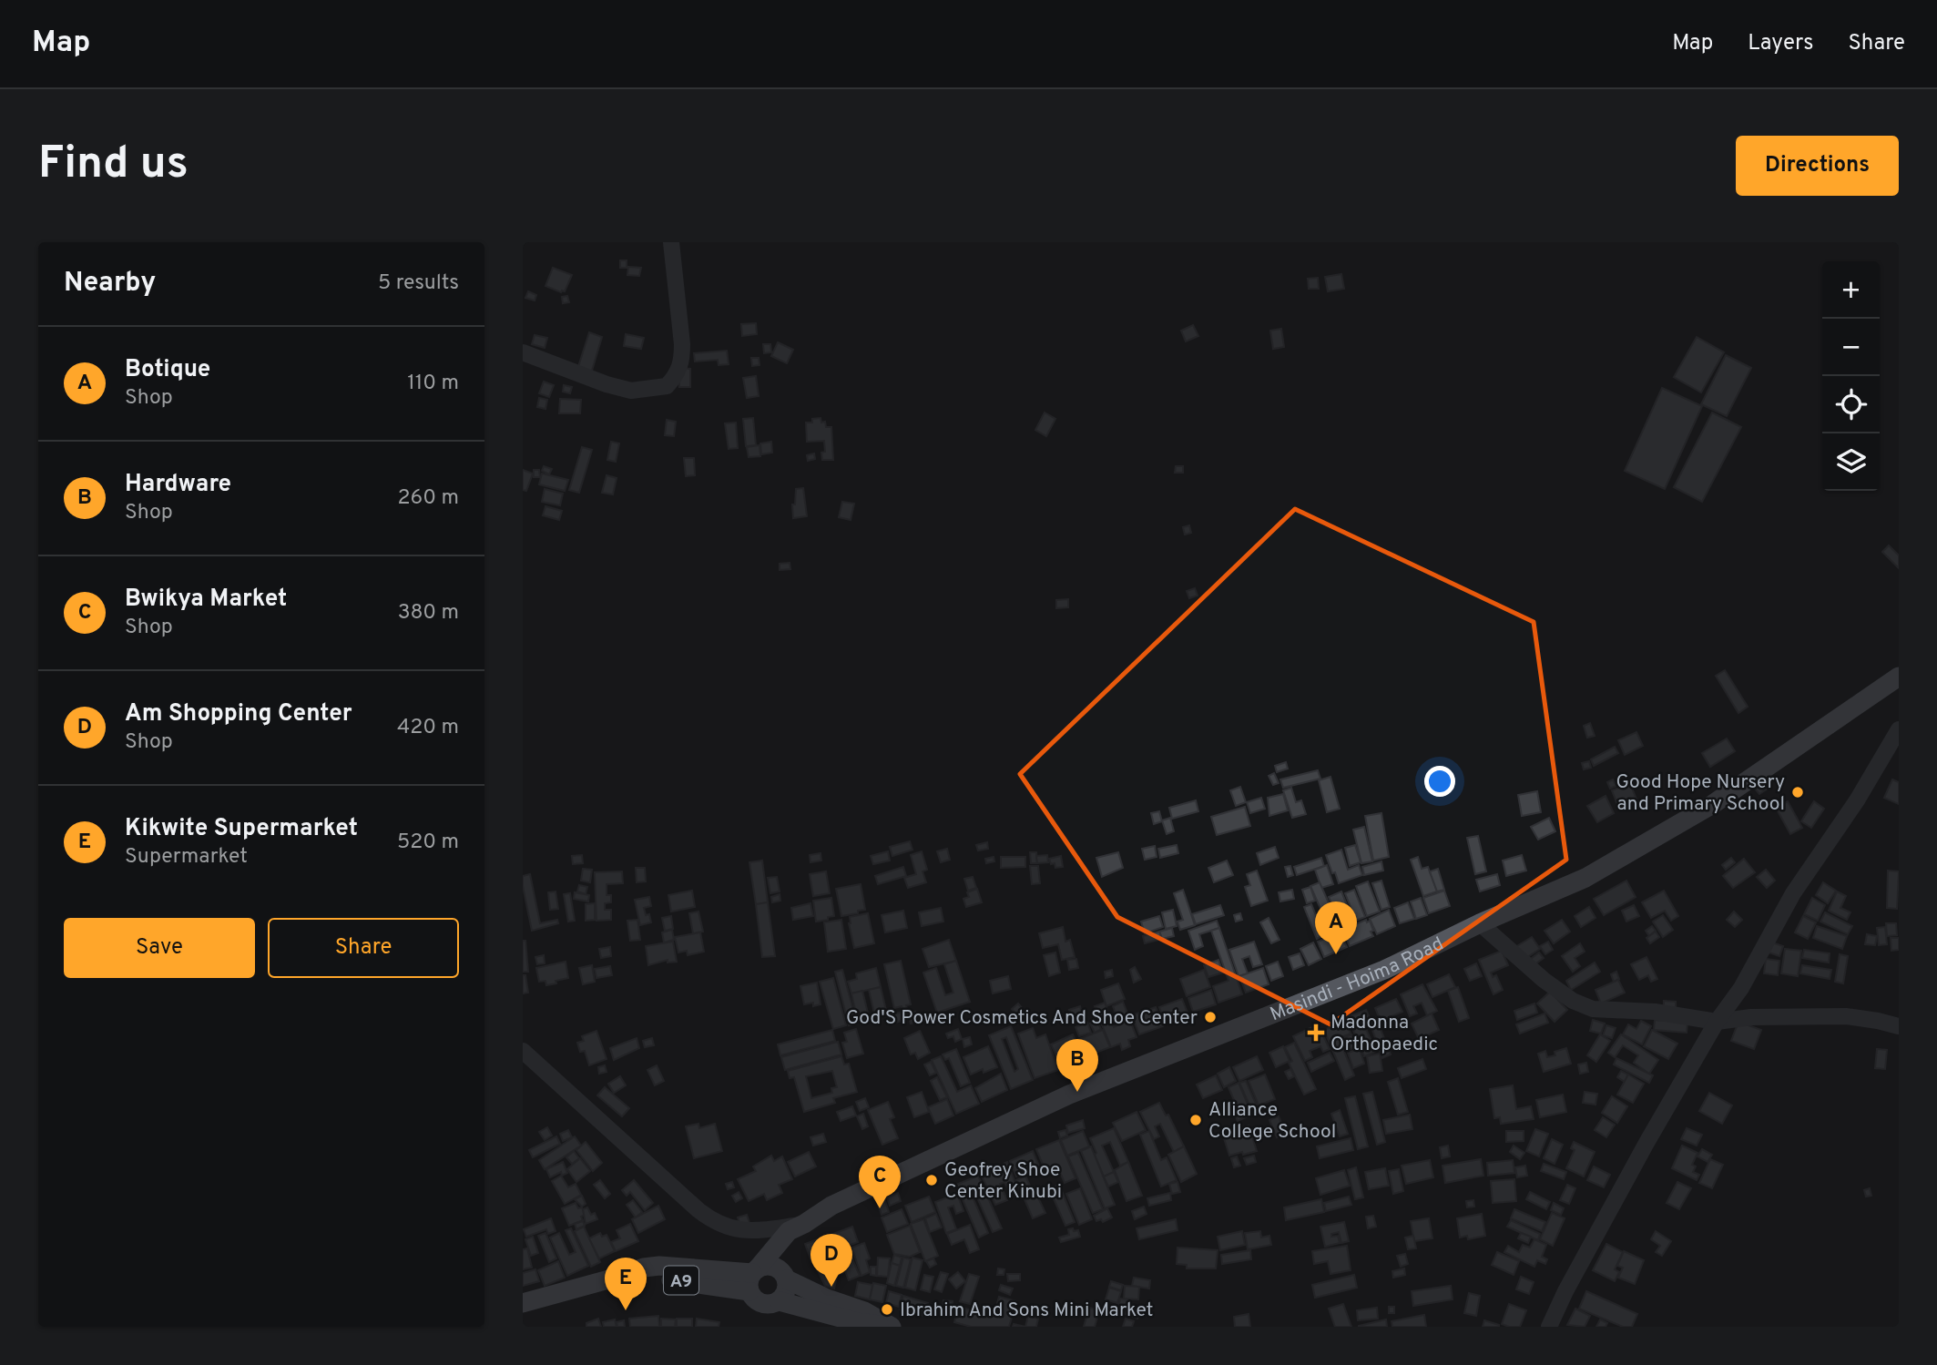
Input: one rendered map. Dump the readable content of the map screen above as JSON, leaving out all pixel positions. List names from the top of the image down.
{
  "streets": {
    "main road": ["Masindi - Hoima Road", "A9"]
  },
  "crossings": [
    ["Masindi - Hoima Road", "A9"]
  ],
  "places": {
    "other": [
      "Good Hope Nursery and Primary School",
      "God'S Power Cosmetics And Shoe Center",
      "Alliance College School",
      "Geofrey Shoe Center Kinubi",
      "Ibrahim And Sons Mini Market"
    ],
    "health": ["Madonna Orthopaedic"]
  },
  "page": {
    "header": "Map",
    "nav": ["Map", "Layers", "Share"],
    "buttons": [
      "Directions",
      ["Save", "Share"]
    ],
    "title": "Find us",
    "heading": ["Nearby", "5 results"],
    "map_buttons": ["+", "−"],
    "list": [
      {
        "mark": "A",
        "name": "Botique",
        "note": "Shop",
        "value": "110 m"
      },
      {
        "mark": "B",
        "name": "Hardware",
        "note": "Shop",
        "value": "260 m"
      },
      {
        "mark": "C",
        "name": "Bwikya Market",
        "note": "Shop",
        "value": "380 m"
      },
      {
        "mark": "D",
        "name": "Am Shopping Center",
        "note": "Shop",
        "value": "420 m"
      },
      {
        "mark": "E",
        "name": "Kikwite Supermarket",
        "note": "Supermarket",
        "value": "520 m"
      }
    ],
    "pins": [
      "A",
      "B",
      "C",
      "D",
      "E"
    ]
  }
}
